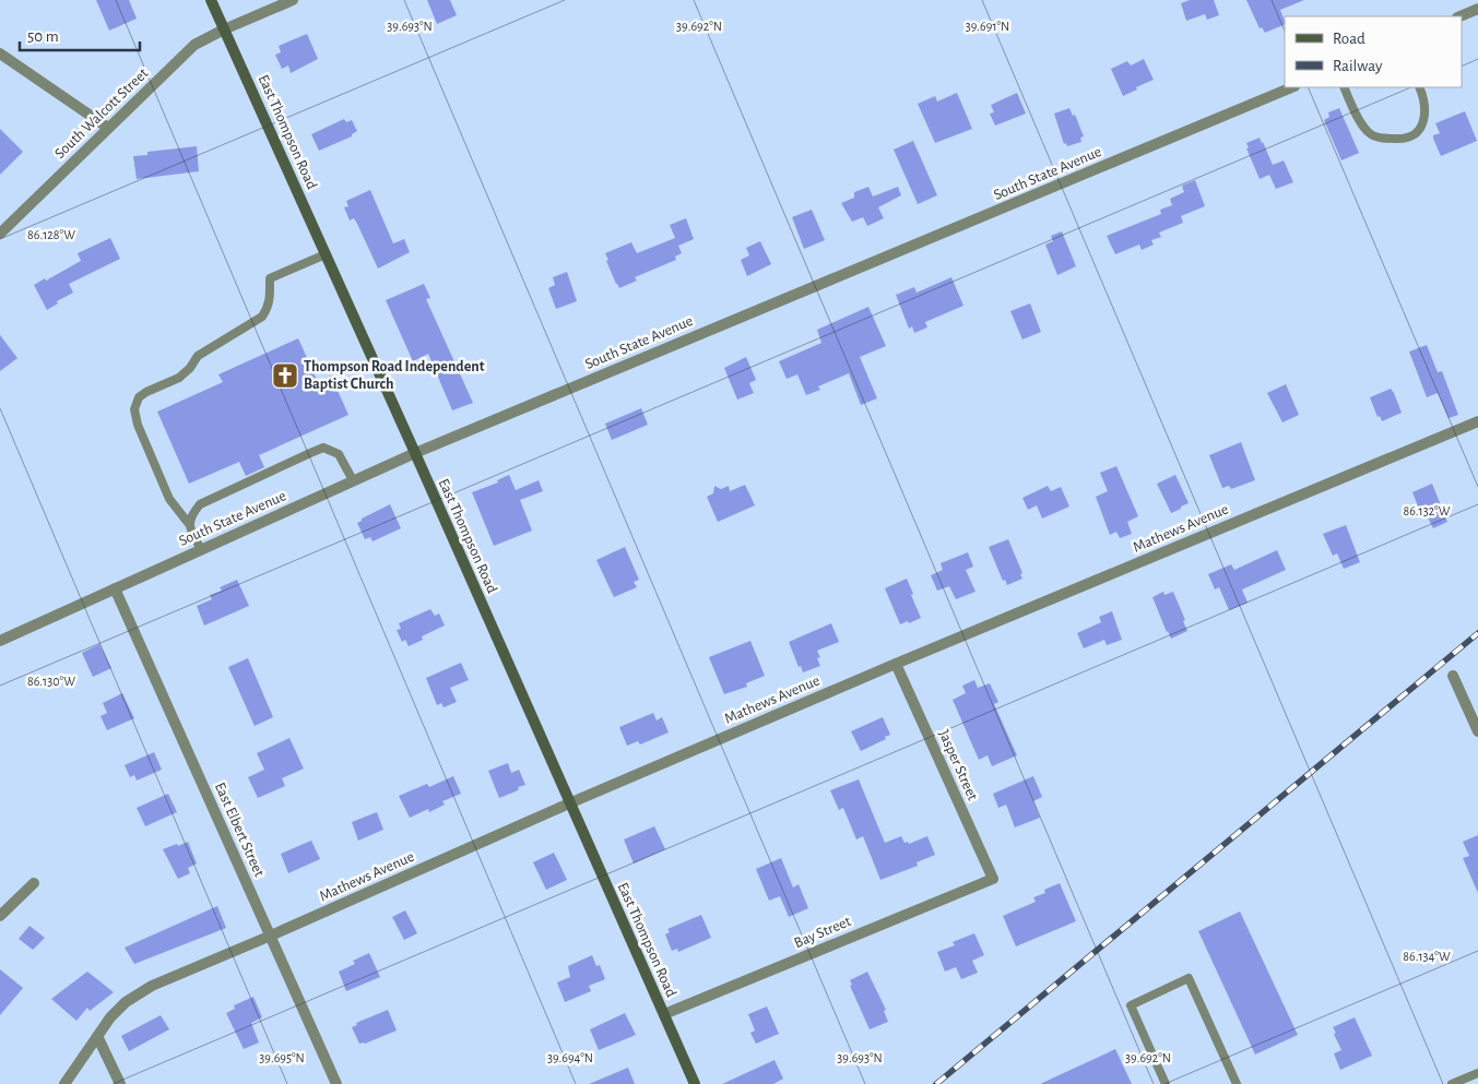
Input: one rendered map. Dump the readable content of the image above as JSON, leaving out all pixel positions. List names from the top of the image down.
{
  "streets": {
    "main road": ["East Thompson Road"],
    "street": [
      "South Walcott Street",
      "South State Avenue",
      "Mathews Avenue",
      "Jasper Street",
      "East Elbert Street",
      "Bay Street"
    ]
  },
  "crossings": [
    ["South Walcott Street", "East Thompson Road"],
    ["East Thompson Road", "South State Avenue"],
    ["East Thompson Road", "Mathews Avenue"],
    ["East Thompson Road", "Bay Street"],
    ["South State Avenue", "East Elbert Street"],
    ["Mathews Avenue", "Jasper Street"],
    ["Mathews Avenue", "East Elbert Street"],
    ["Jasper Street", "Bay Street"]
  ],
  "places": {
    "church": ["Thompson Road Independent Baptist Church"]
  },
  "legend": ["Road", "Railway"],
  "scale_bar": "50 m",
  "coordinates": [
    "39.693°N",
    "39.692°N",
    "39.691°N",
    "86.128°W",
    "86.132°W",
    "86.130°W",
    "86.134°W",
    "39.695°N",
    "39.694°N"
  ]
}
